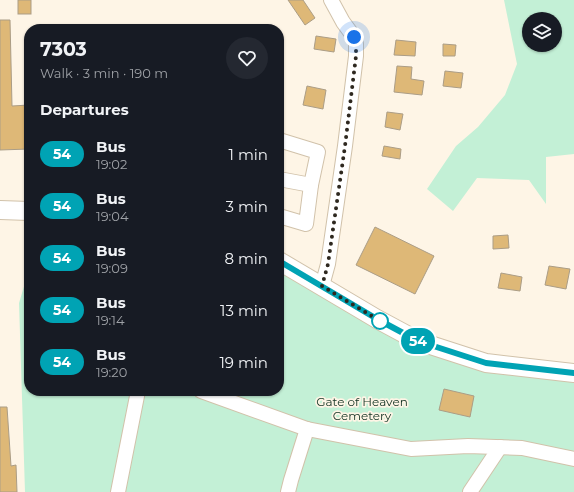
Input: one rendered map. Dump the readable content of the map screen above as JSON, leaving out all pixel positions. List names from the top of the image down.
{
  "parks": ["Gate of Heaven Cemetery"],
  "lines": ["bus line 54"],
  "page": {
    "on_map": "54",
    "heading": [
      ["7303", "Walk · 3 min · 190 m"],
      "Departures"
    ],
    "list": [
      {
        "mark": "54",
        "name": "Bus",
        "note": "19:02",
        "value": "1 min"
      },
      {
        "mark": "54",
        "name": "Bus",
        "note": "19:04",
        "value": "3 min"
      },
      {
        "mark": "54",
        "name": "Bus",
        "note": "19:09",
        "value": "8 min"
      },
      {
        "mark": "54",
        "name": "Bus",
        "note": "19:14",
        "value": "13 min"
      },
      {
        "mark": "54",
        "name": "Bus",
        "note": "19:20",
        "value": "19 min"
      }
    ]
  }
}
